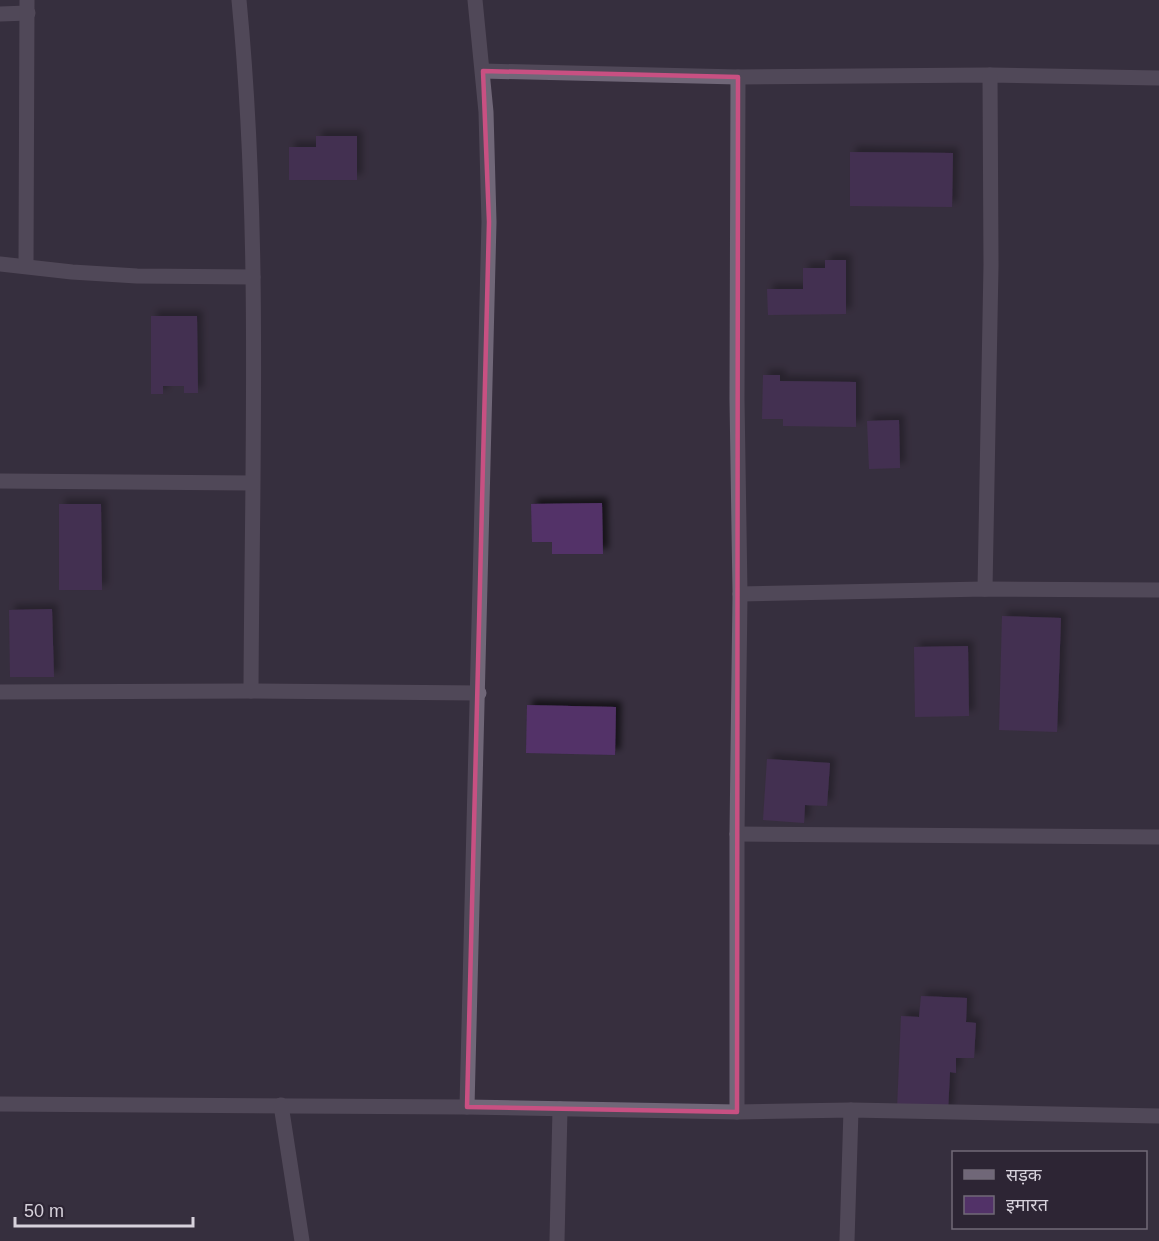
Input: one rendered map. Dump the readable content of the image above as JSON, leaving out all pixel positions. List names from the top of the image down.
{
  "legend": ["सड़क", "इमारत"],
  "scale_bar": "50 m"
}
